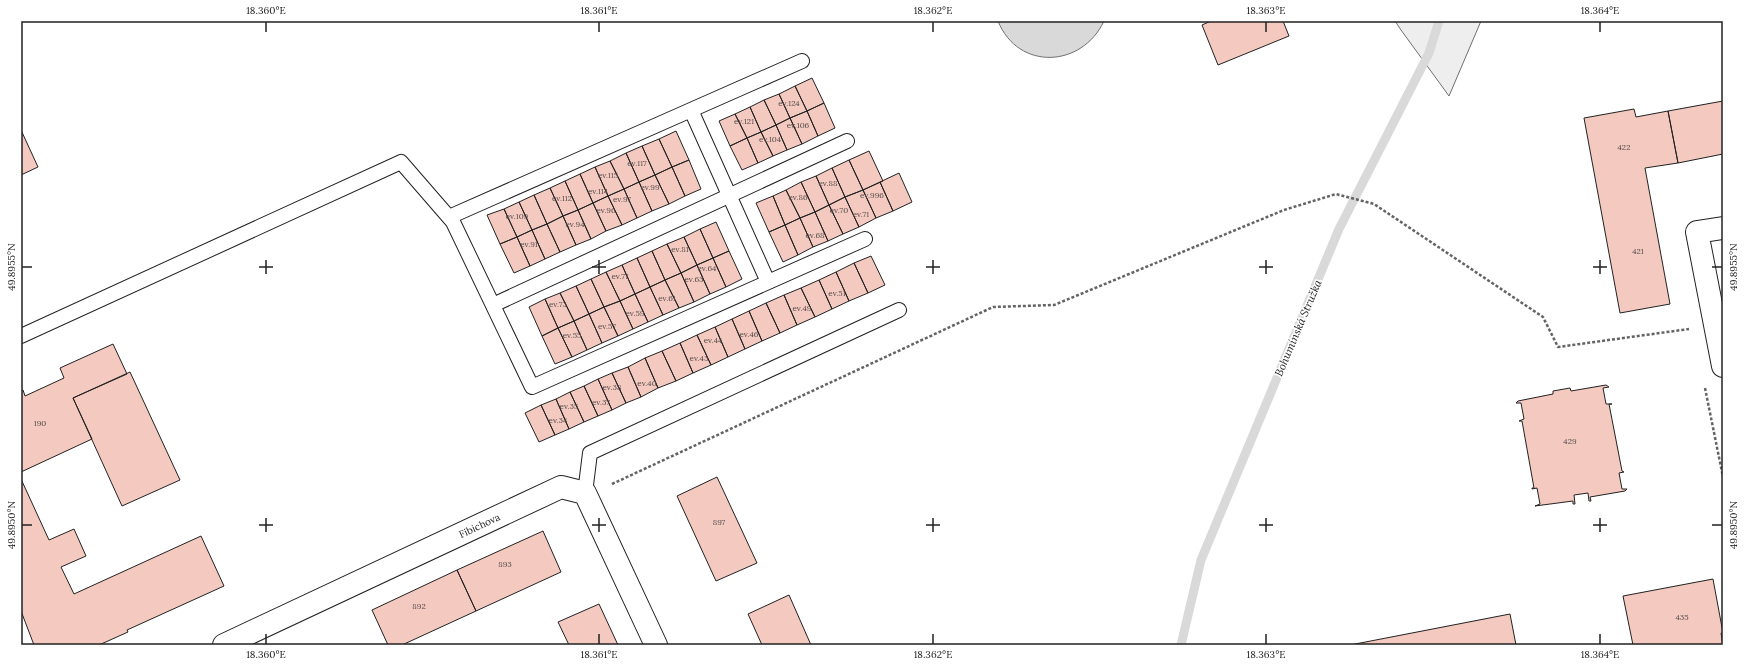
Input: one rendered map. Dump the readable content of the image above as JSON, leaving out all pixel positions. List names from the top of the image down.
{
  "streets": {
    "street": ["Fibichova"]
  },
  "water": ["Bohumínská Stružka"],
  "house_numbers": [
    "ev.124",
    "ev.121",
    "ev.106",
    "ev.104",
    "422",
    "ev.117",
    "ev.115",
    "ev.88",
    "ev.99",
    "ev.114",
    "ev.996",
    "ev.86",
    "ev.112",
    "ev.97",
    "ev.96",
    "ev.70",
    "ev.71",
    "ev.109",
    "ev.94",
    "ev.68",
    "ev.91",
    "ev.81",
    "421",
    "ev.64",
    "ev.77",
    "ev.63",
    "ev.51",
    "ev.61",
    "ev.73",
    "ev.49",
    "ev.59",
    "ev.57",
    "ev.46",
    "ev.55",
    "ev.44",
    "ev.43",
    "ev.40",
    "ev.38",
    "ev.37",
    "ev.35",
    "ev.34",
    "190",
    "429",
    "897",
    "893",
    "892",
    "435"
  ],
  "coordinates": [
    "18.360°E",
    "18.361°E",
    "18.362°E",
    "18.363°E",
    "18.364°E",
    "49.8955°N",
    "49.8950°N"
  ]
}
